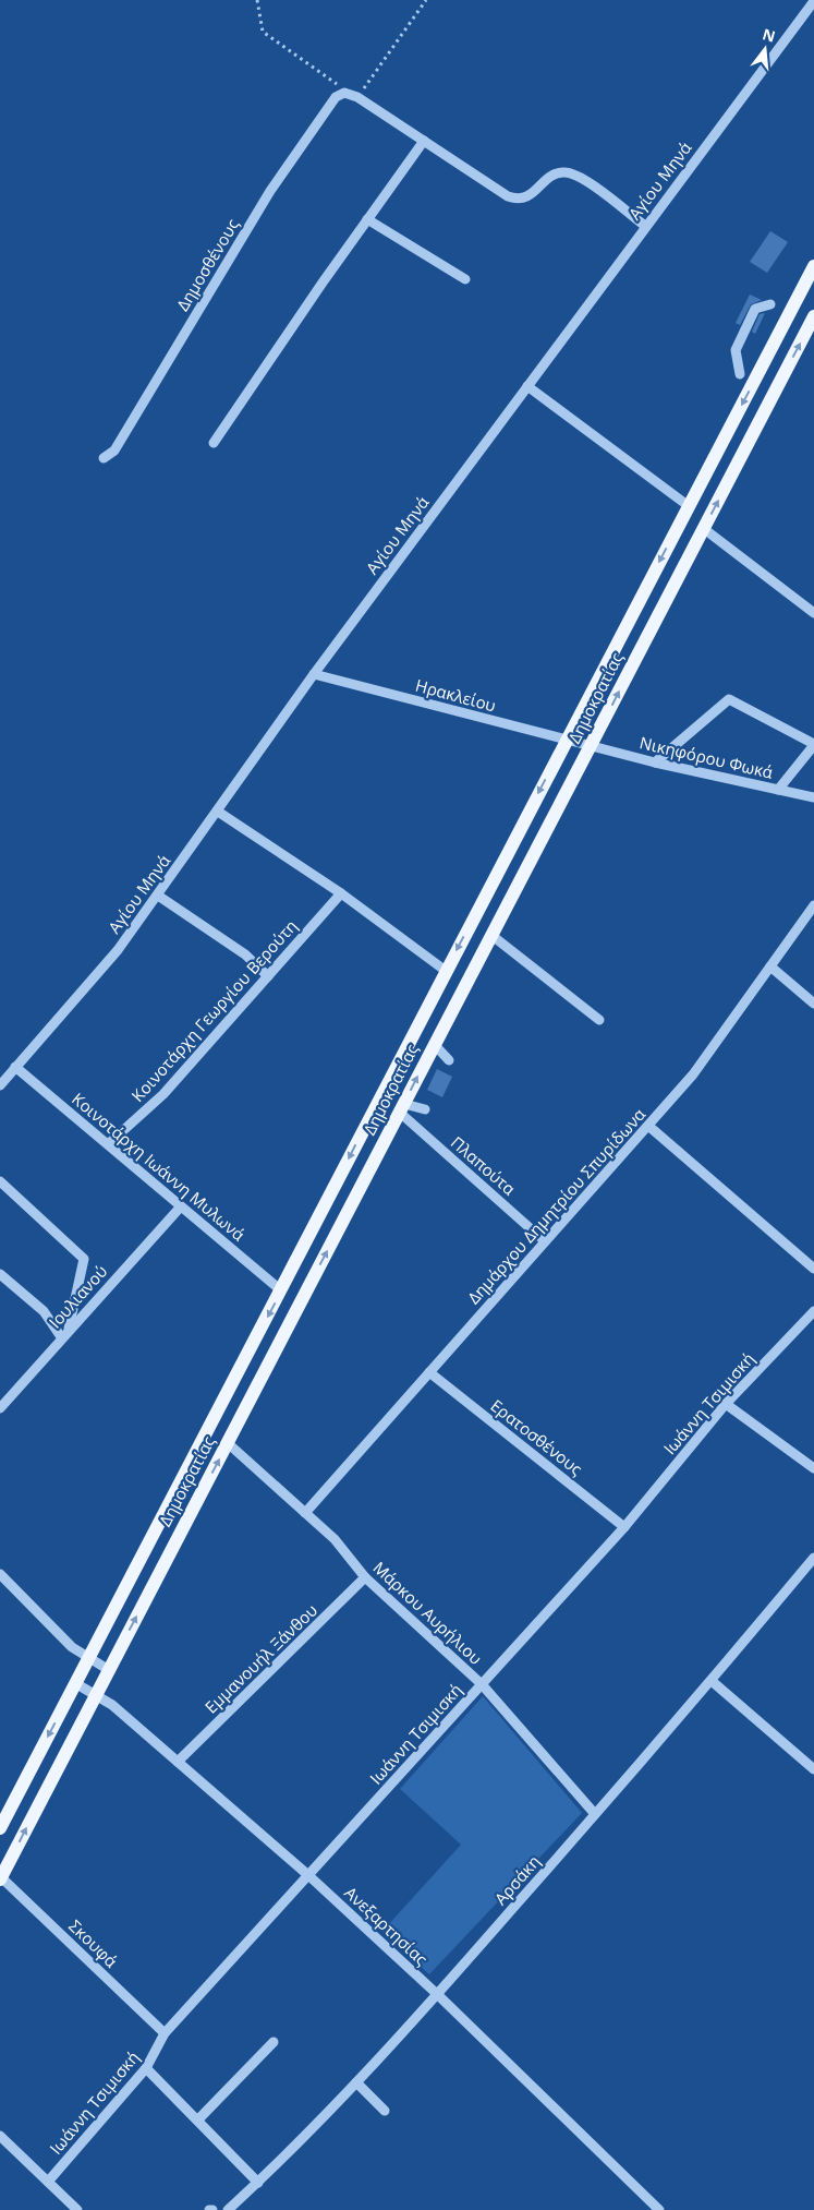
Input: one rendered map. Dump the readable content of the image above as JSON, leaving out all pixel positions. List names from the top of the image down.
{
  "streets": {
    "main road": ["Δημοκρατίας"],
    "street": [
      "Αγίου Μηνά",
      "Δημοσθένους",
      "Ηρακλείου",
      "Νικηφόρου Φωκά",
      "Κοινοτάρχη Γεωργίου Βερούτη",
      "Πλαπούτα",
      "Κοινοτάρχη Ιωάννη Μυλωνά",
      "Δημάρχου Δημητρίου Σπυρίδωνα",
      "Ιουλιανού",
      "Ιωάννη Τσιμισκή",
      "Ερατοσθένους",
      "Μάρκου Αυρήλιου",
      "Εμμανουήλ Ξάνθου",
      "Αρσάκη",
      "Ανεξαρτησίας",
      "Σκουφά"
    ]
  },
  "crossings": [
    ["Αγίου Μηνά", "Ηρακλείου"],
    ["Αγίου Μηνά", "Κοινοτάρχη Ιωάννη Μυλωνά"],
    ["Ηρακλείου", "Δημοκρατίας"],
    ["Ηρακλείου", "Νικηφόρου Φωκά"],
    ["Δημοκρατίας", "Νικηφόρου Φωκά"],
    ["Δημοκρατίας", "Πλαπούτα"],
    ["Δημοκρατίας", "Κοινοτάρχη Ιωάννη Μυλωνά"],
    ["Δημοκρατίας", "Μάρκου Αυρήλιου"],
    ["Δημοκρατίας", "Ανεξαρτησίας"],
    ["Δημοκρατίας", "Σκουφά"],
    ["Κοινοτάρχη Γεωργίου Βερούτη", "Κοινοτάρχη Ιωάννη Μυλωνά"],
    ["Πλαπούτα", "Δημάρχου Δημητρίου Σπυρίδωνα"],
    ["Κοινοτάρχη Ιωάννη Μυλωνά", "Ιουλιανού"],
    ["Δημάρχου Δημητρίου Σπυρίδωνα", "Ερατοσθένους"],
    ["Δημάρχου Δημητρίου Σπυρίδωνα", "Μάρκου Αυρήλιου"],
    ["Ιωάννη Τσιμισκή", "Ερατοσθένους"],
    ["Ιωάννη Τσιμισκή", "Μάρκου Αυρήλιου"],
    ["Ιωάννη Τσιμισκή", "Ανεξαρτησίας"],
    ["Ιωάννη Τσιμισκή", "Σκουφά"],
    ["Μάρκου Αυρήλιου", "Εμμανουήλ Ξάνθου"],
    ["Μάρκου Αυρήλιου", "Αρσάκη"],
    ["Εμμανουήλ Ξάνθου", "Ανεξαρτησίας"],
    ["Αρσάκη", "Ανεξαρτησίας"]
  ],
  "north": "top"
}
